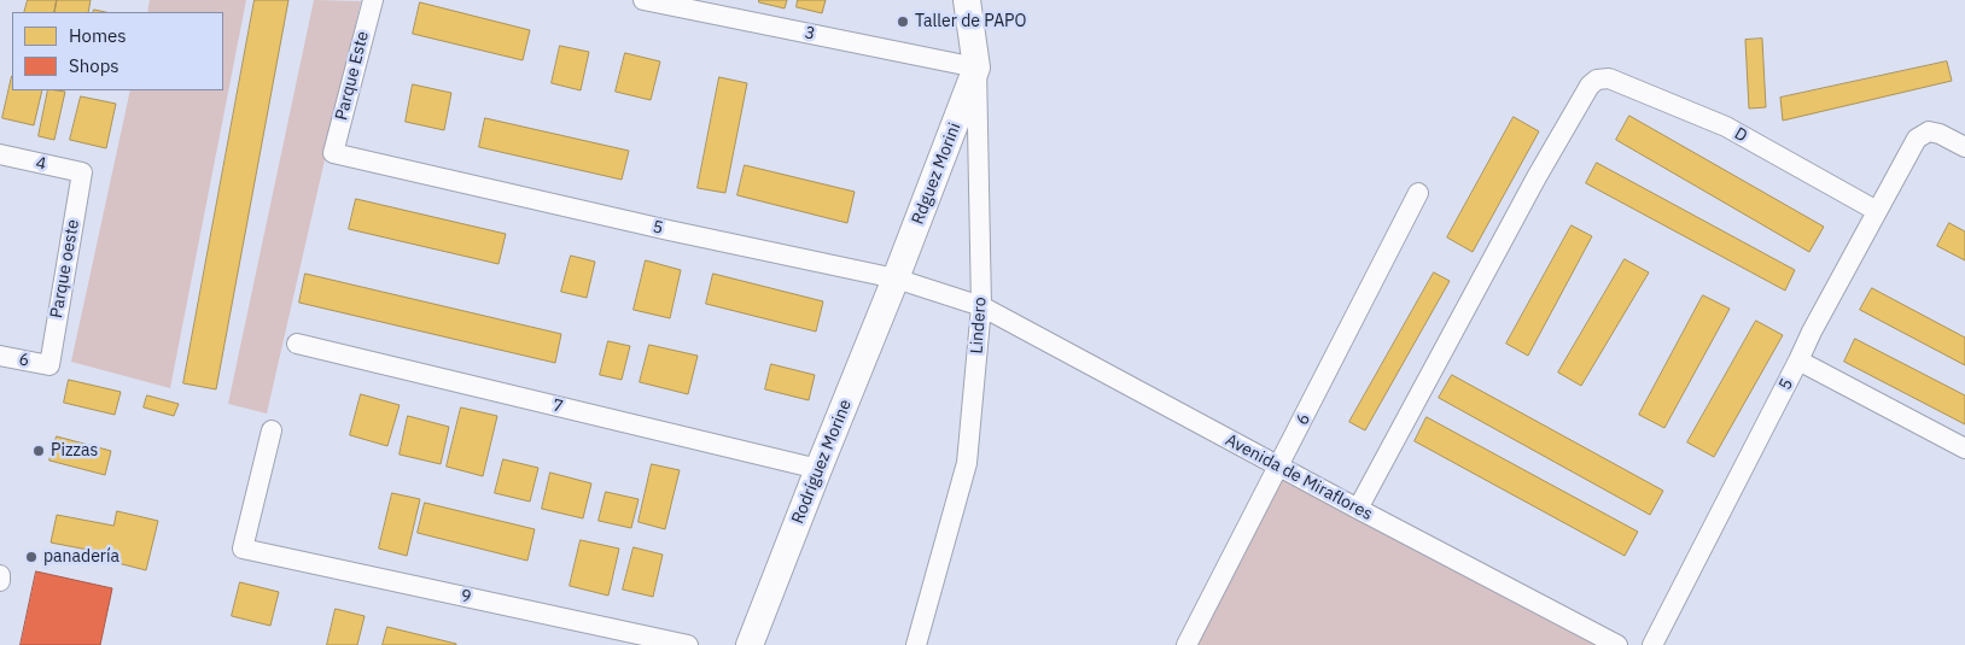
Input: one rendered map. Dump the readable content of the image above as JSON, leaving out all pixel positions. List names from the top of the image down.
{
  "streets": {
    "street": [
      "3",
      "Parque Este",
      "D",
      "4",
      "Rdguez Morini",
      "5",
      "Parque oeste",
      "Lindero",
      "6",
      "7",
      "Rodríguez Morine",
      "Avenida de Miraflores",
      "9"
    ]
  },
  "crossings": [
    ["3", "Rdguez Morini"],
    ["3", "Lindero"],
    ["Parque Este", "5"],
    ["D", "5"],
    ["D", "Avenida de Miraflores"],
    ["4", "Parque oeste"],
    ["Rdguez Morini", "5"],
    ["Rdguez Morini", "Lindero"],
    ["Rdguez Morini", "Rodríguez Morine"],
    ["5", "Lindero"],
    ["5", "Rodríguez Morine"],
    ["5", "Avenida de Miraflores"],
    ["Parque oeste", "6"],
    ["Lindero", "Avenida de Miraflores"],
    ["6", "Avenida de Miraflores"],
    ["7", "Rodríguez Morine"]
  ],
  "places": ["Taller de PAPO", "Pizzas", "panadería"],
  "legend": ["Homes", "Shops"]
}
